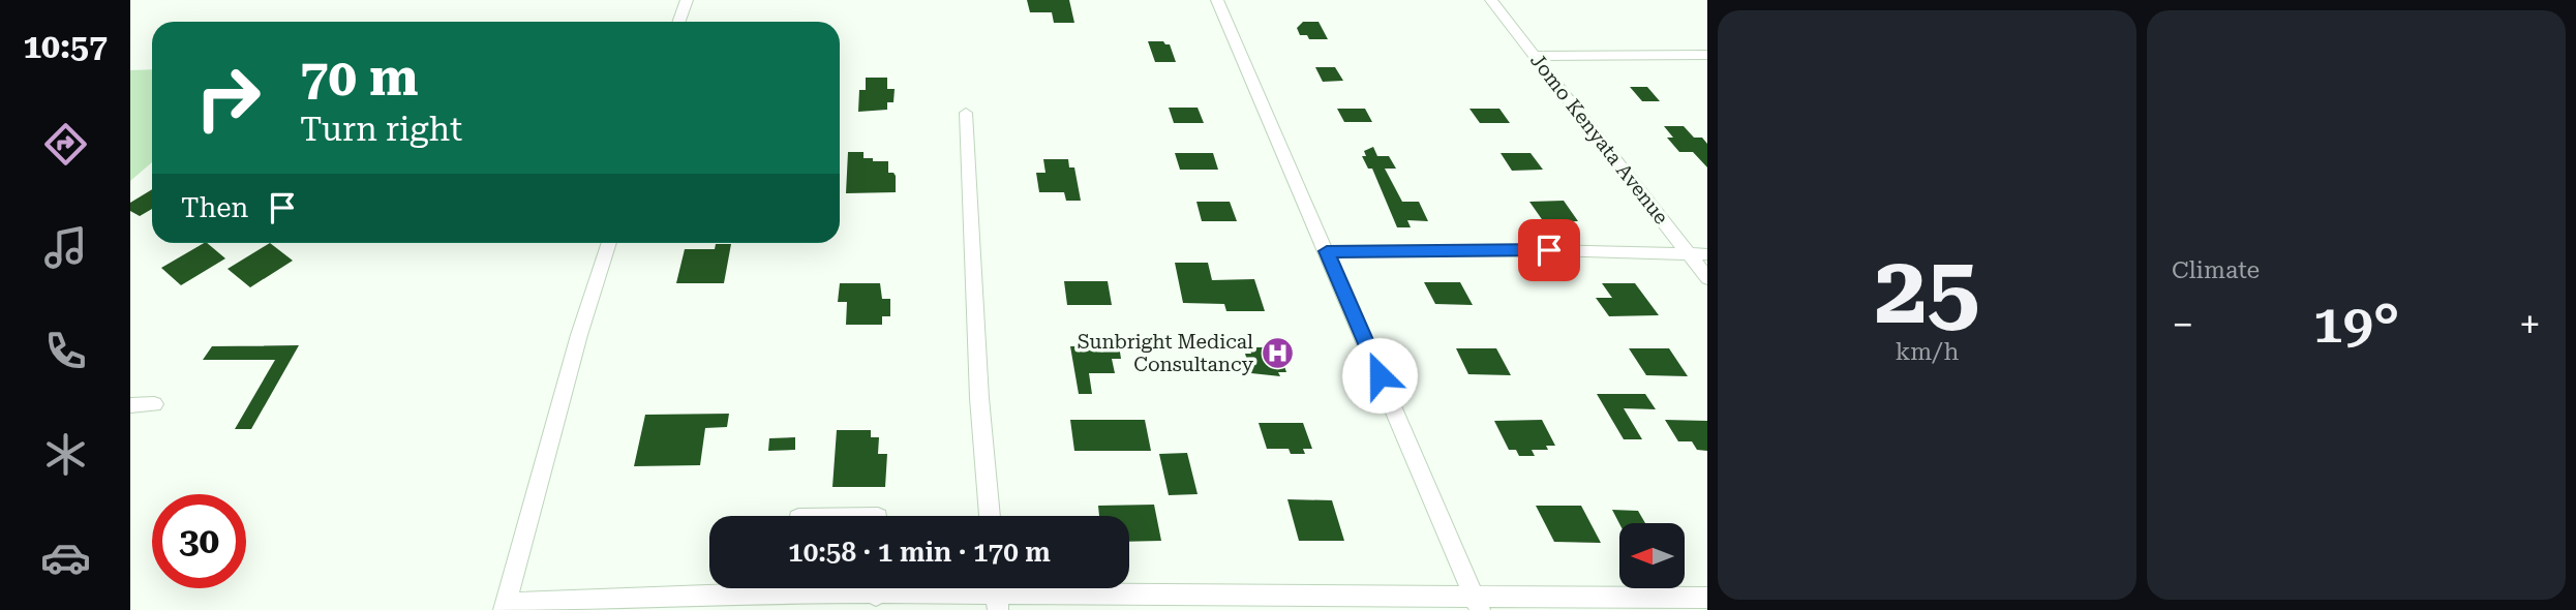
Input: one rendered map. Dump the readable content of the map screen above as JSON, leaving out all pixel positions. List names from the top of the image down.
{
  "streets": {
    "street": ["Jomo Kenyata Avenue"]
  },
  "places": {
    "hospital": ["Sunbright Medical Consultancy"]
  },
  "north": "left",
  "page": {
    "tabs": "10:57",
    "tile": [
      ["25", "km/h"],
      "Climate"
    ],
    "turn": ["70 m", "Turn right"],
    "then": "Then",
    "heat": ["−", "19°", "+"],
    "limit": "30",
    "trip": "10:58 · 1 min · 170 m"
  }
}
